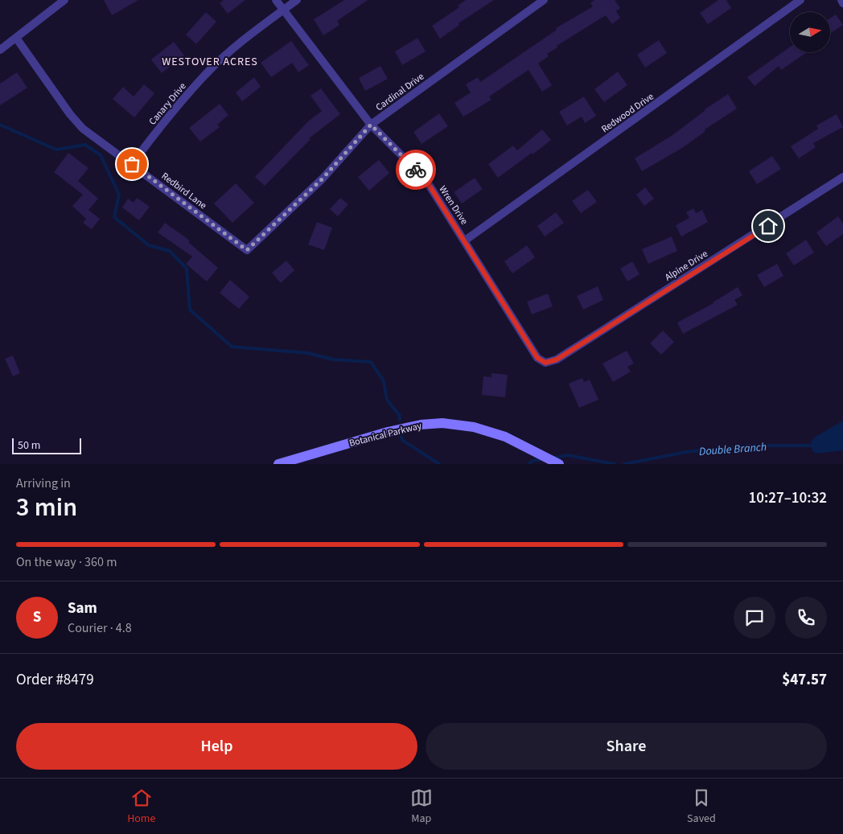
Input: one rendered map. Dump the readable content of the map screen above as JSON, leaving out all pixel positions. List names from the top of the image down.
{
  "streets": {
    "street": [
      "Cardinal Drive",
      "Canary Drive",
      "Redwood Drive",
      "Redbird Lane",
      "Wren Drive",
      "Alpine Drive",
      "Botanical Parkway"
    ]
  },
  "crossings": [
    ["Cardinal Drive", "Redbird Lane"],
    ["Cardinal Drive", "Wren Drive"],
    ["Canary Drive", "Redbird Lane"],
    ["Canary Drive", "Wren Drive"],
    ["Redwood Drive", "Wren Drive"],
    ["Wren Drive", "Alpine Drive"]
  ],
  "districts": ["WESTOVER ACRES"],
  "water": ["Double Branch"],
  "scale_bar": "50 m",
  "north": "right",
  "page": {
    "scale": "50 m",
    "heading": ["3 min", "Arriving in", "10:27–10:32"],
    "panel": [
      "Sam",
      "Courier · 4.8",
      "Order #8479",
      "$47.57"
    ],
    "bar": "On the way · 360 m",
    "round": "S",
    "buttons": ["Help", "Share"],
    "tabs": ["Home", "Map", "Saved"]
  }
}
